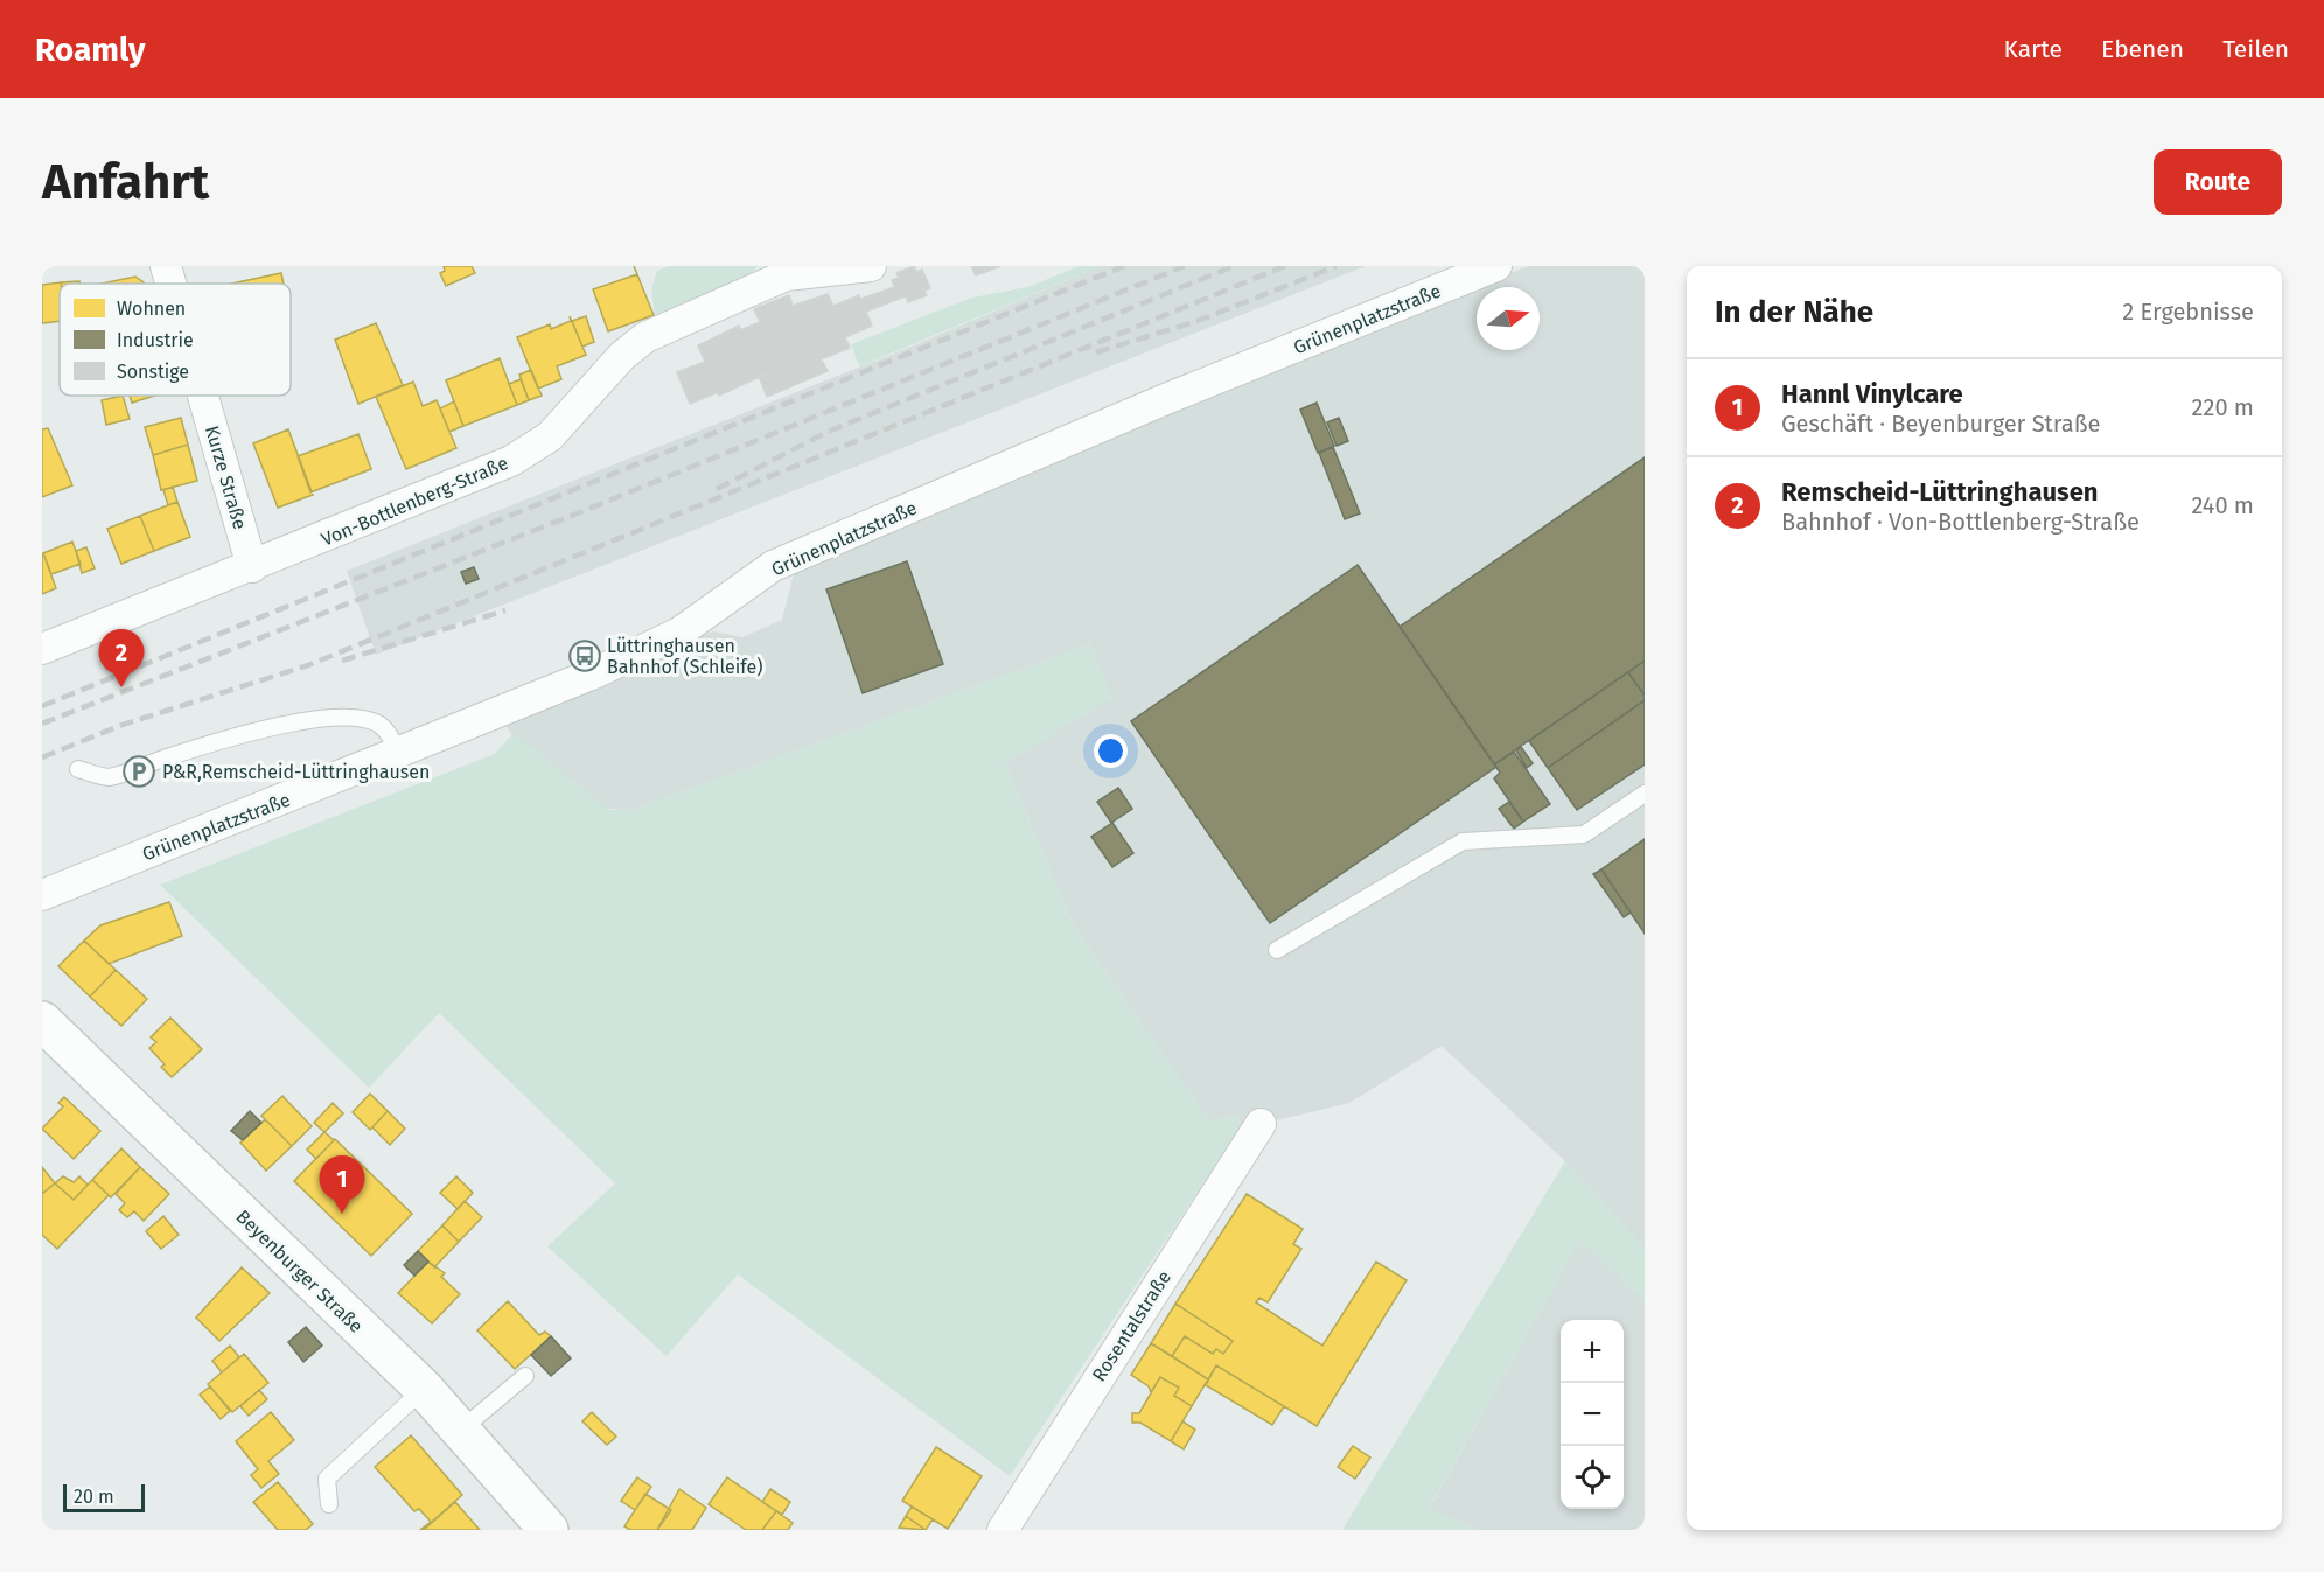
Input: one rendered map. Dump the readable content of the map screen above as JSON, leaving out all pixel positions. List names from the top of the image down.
{
  "streets": {
    "main road": ["Beyenburger Straße"],
    "street": [
      "Grünenplatzstraße",
      "Kurze Straße",
      "Von-Bottlenberg-Straße",
      "Rosentalstraße"
    ]
  },
  "crossings": [
    ["Kurze Straße", "Von-Bottlenberg-Straße"]
  ],
  "places": {
    "bus stop": ["Lüttringhausen Bahnhof (Schleife)"],
    "parking": ["P&R,Remscheid-Lüttringhausen"]
  },
  "legend": ["Wohnen", "Industrie", "Sonstige"],
  "scale_bar": "20 m",
  "north": "right",
  "page": {
    "header": "Roamly",
    "nav": ["Karte", "Ebenen", "Teilen"],
    "buttons": "Route",
    "title": "Anfahrt",
    "heading": ["In der Nähe", "2 Ergebnisse"],
    "list": [
      {
        "mark": "1",
        "name": "Hannl Vinylcare",
        "note": "Geschäft · Beyenburger Straße",
        "value": "220 m"
      },
      {
        "mark": "2",
        "name": "Remscheid-Lüttringhausen",
        "note": "Bahnhof · Von-Bottlenberg-Straße",
        "value": "240 m"
      }
    ],
    "pins": ["2", "1"],
    "map_buttons": ["+", "−"],
    "scale": "20 m"
  }
}
